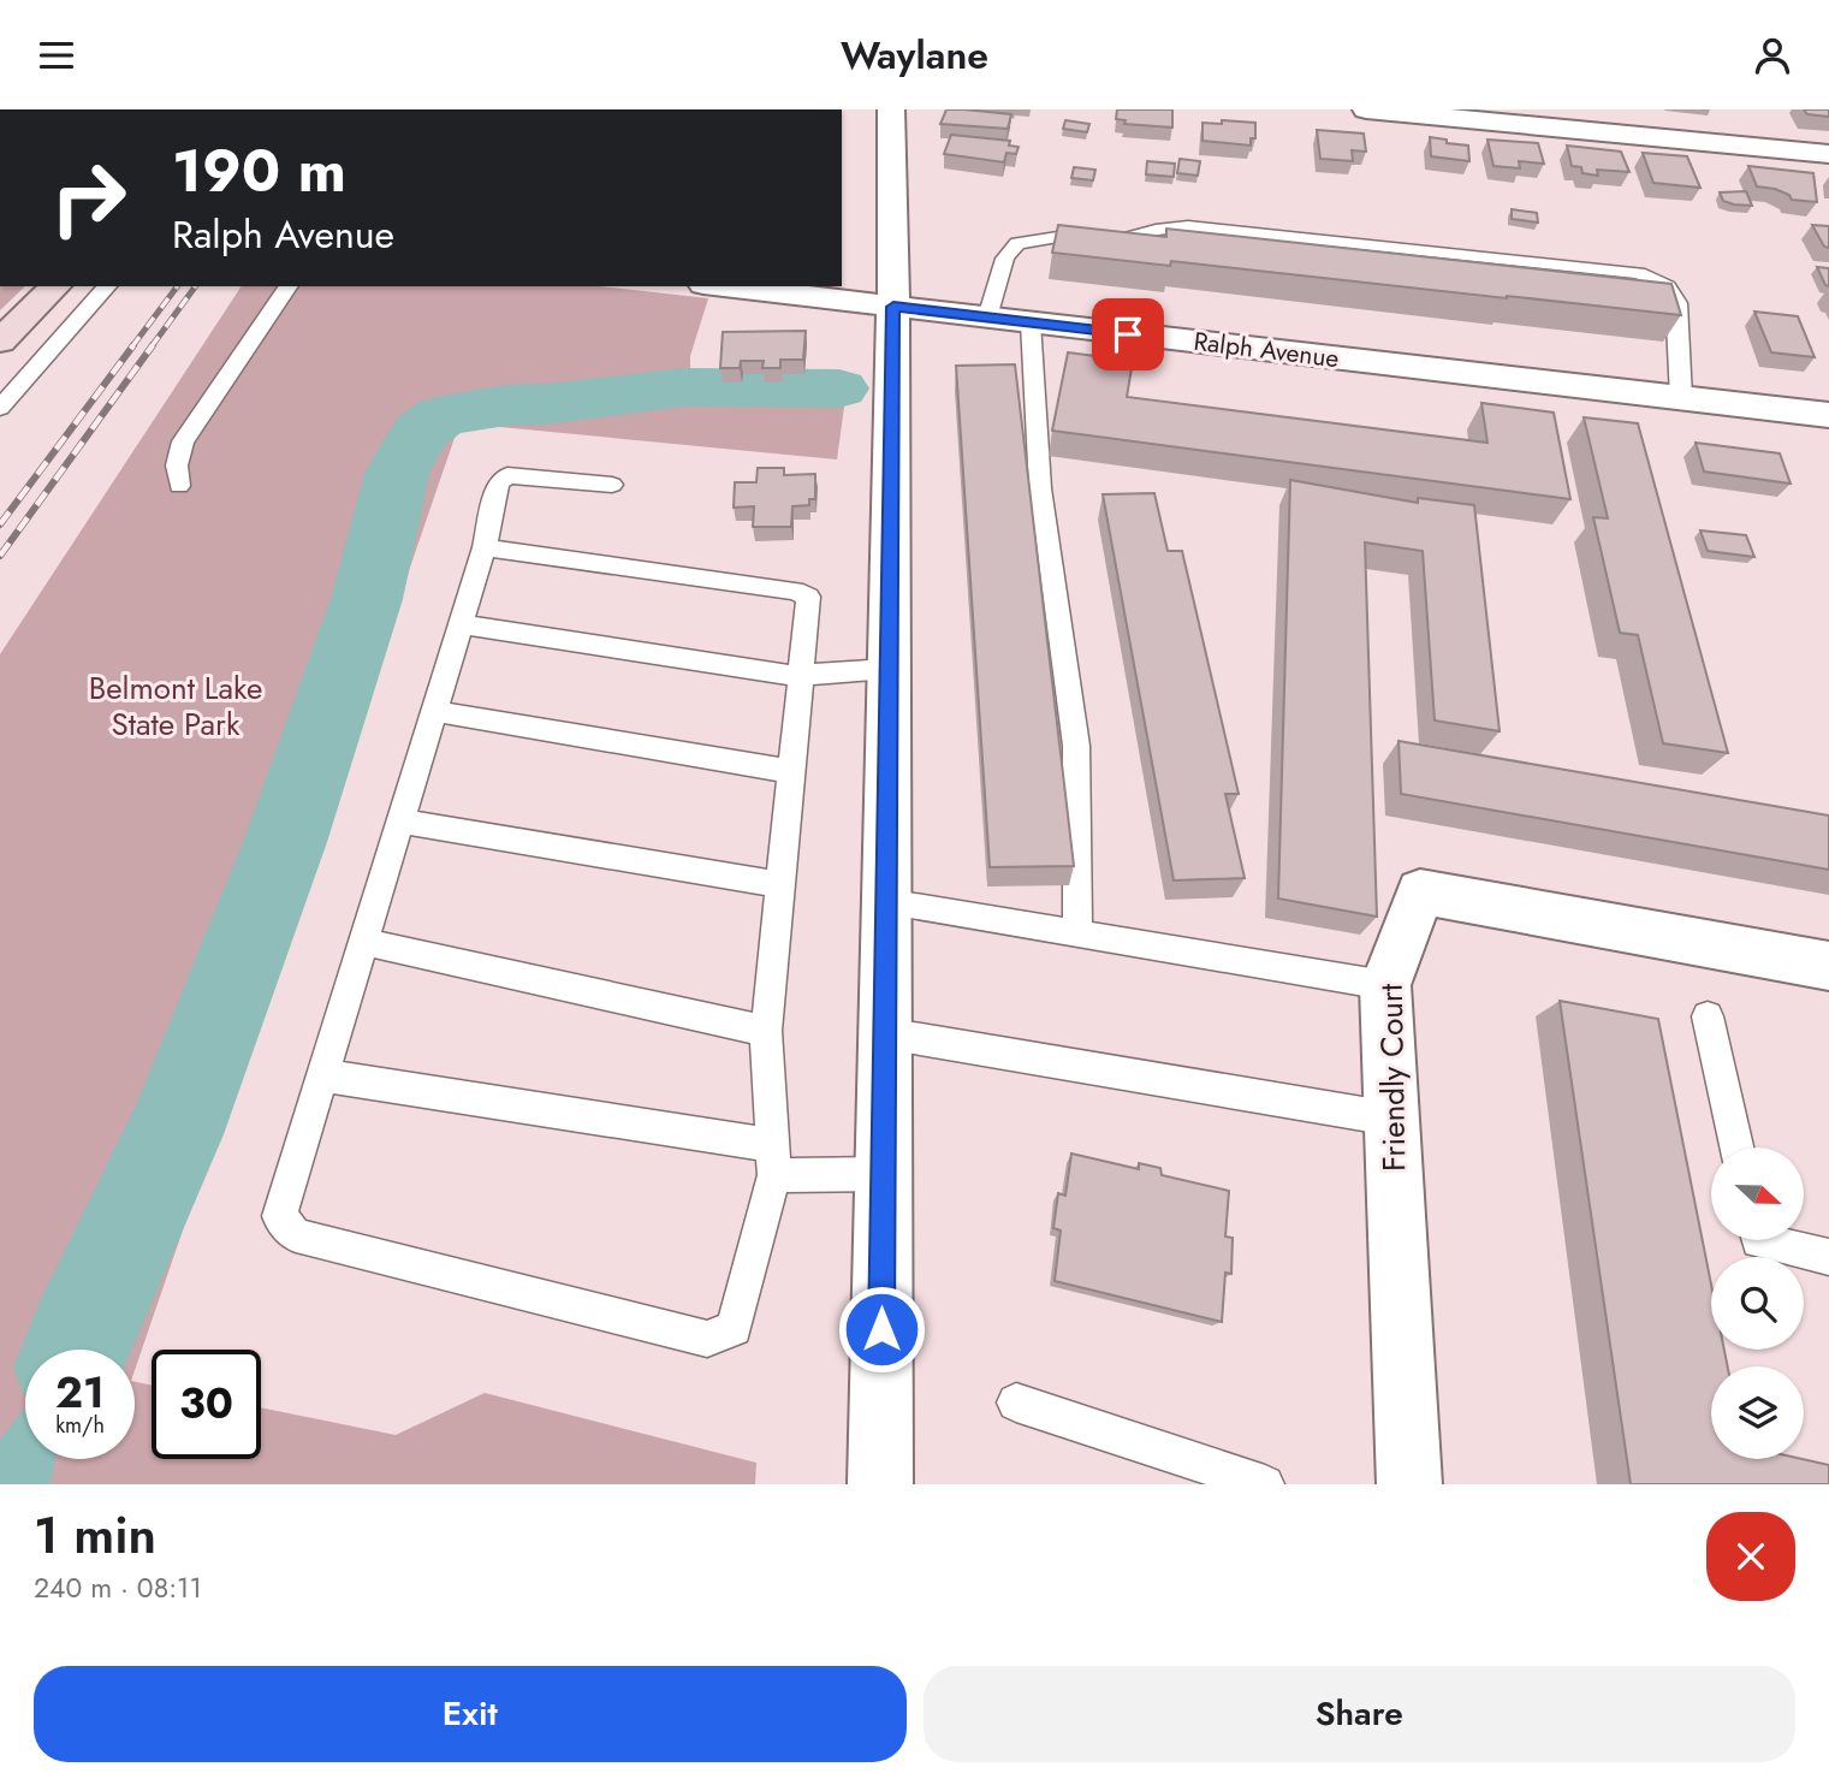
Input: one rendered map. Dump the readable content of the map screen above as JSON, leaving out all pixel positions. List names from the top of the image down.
{
  "streets": {
    "street": ["Ralph Avenue", "Friendly Court"]
  },
  "parks": ["Belmont Lake State Park"],
  "north": "right",
  "page": {
    "header": "Waylane",
    "turn": ["190 m", "Ralph Avenue"],
    "speed": "21 km/h",
    "limit": "30",
    "heading": ["1 min", "240 m · 08:11"],
    "buttons": ["Exit", "Share"]
  }
}
